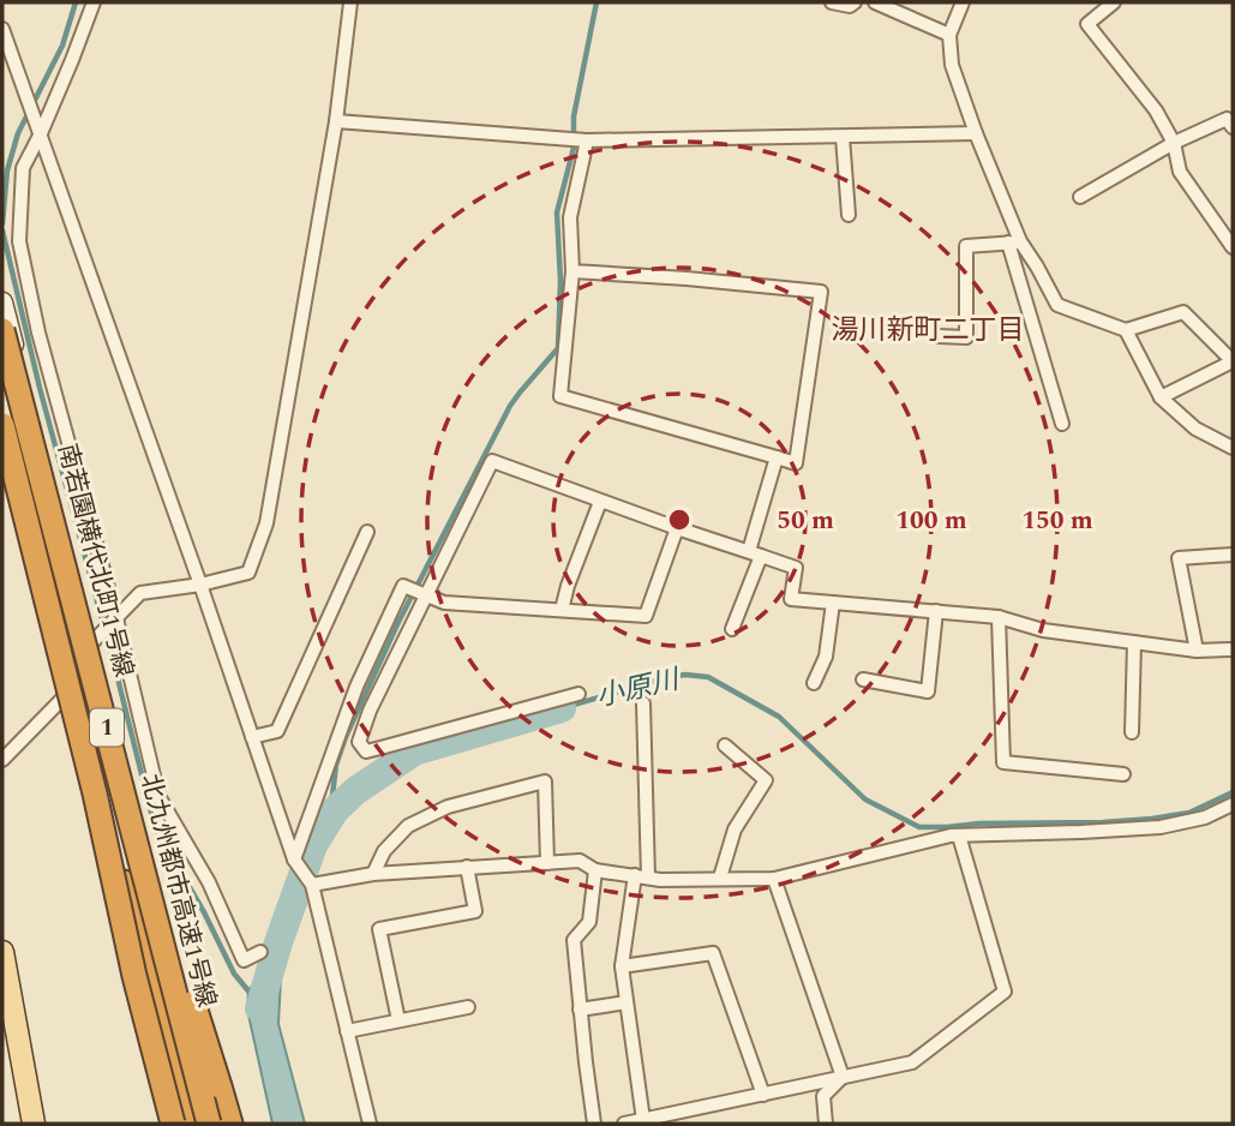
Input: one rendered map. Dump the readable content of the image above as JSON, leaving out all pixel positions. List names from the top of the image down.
{
  "streets": {
    "highway": ["1", "北九州都市高速1号線"],
    "street": ["南若園横代北町1号線"]
  },
  "districts": ["湯川新町二丁目"],
  "water": ["小原川"],
  "rings": ["50 m", "100 m", "150 m"]
}
